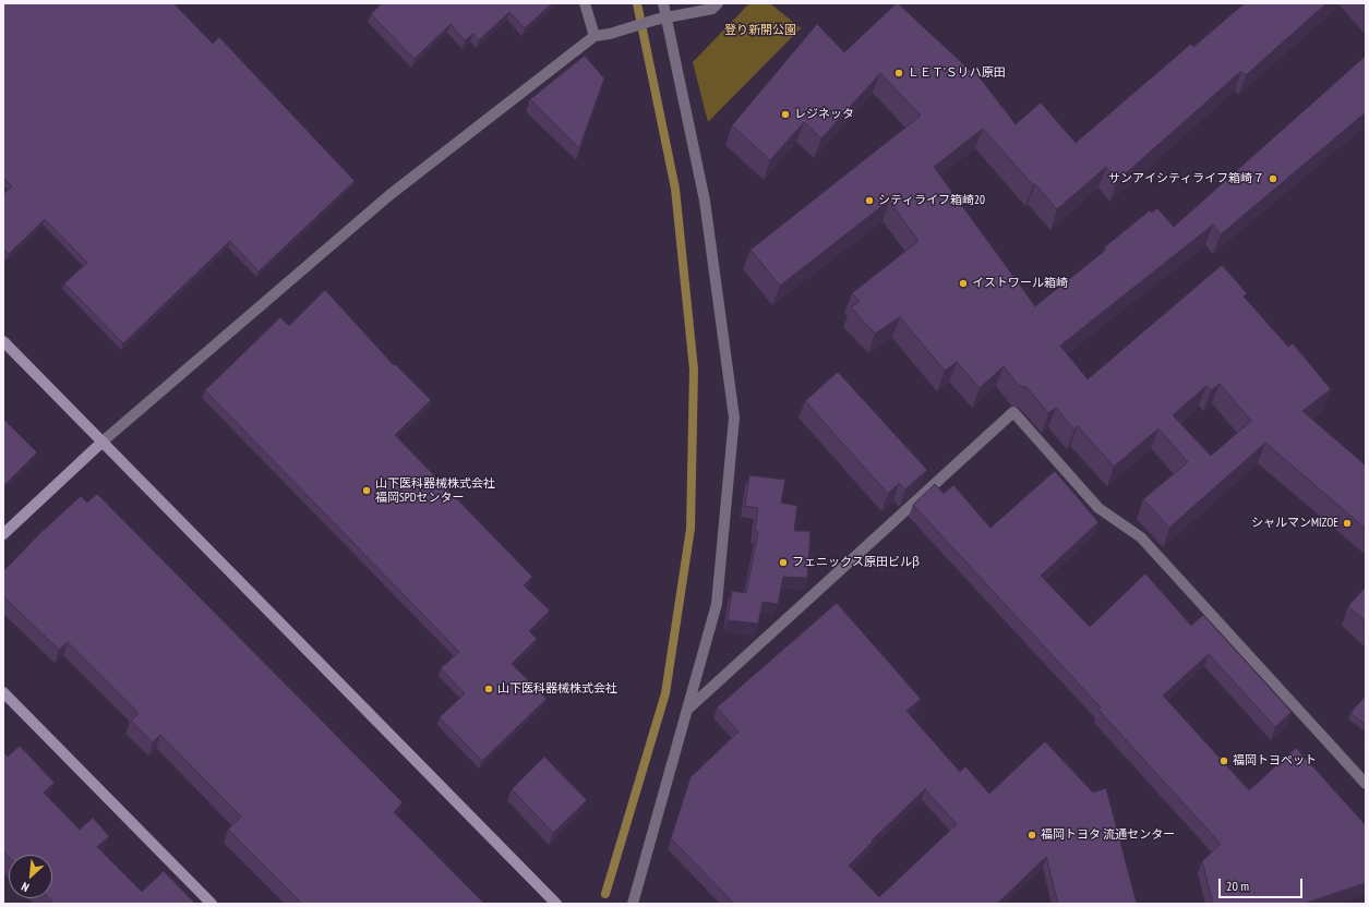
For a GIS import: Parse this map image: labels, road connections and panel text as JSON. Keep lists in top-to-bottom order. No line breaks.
{"parks":["登り新開公園"],"places":["ＬＥＴ’Ｓリハ原田","レジネッタ","サンアイシティライフ箱崎７","シティライフ箱崎20","イストワール箱崎","山下医科器械株式会社 福岡SPDセンター","シャルマンMIZOE","フェニックス原田ビルβ","山下医科器械株式会社","福岡トヨペット","福岡トヨタ 流通センター"],"scale_bar":"20 m","north":"bottom left"}
